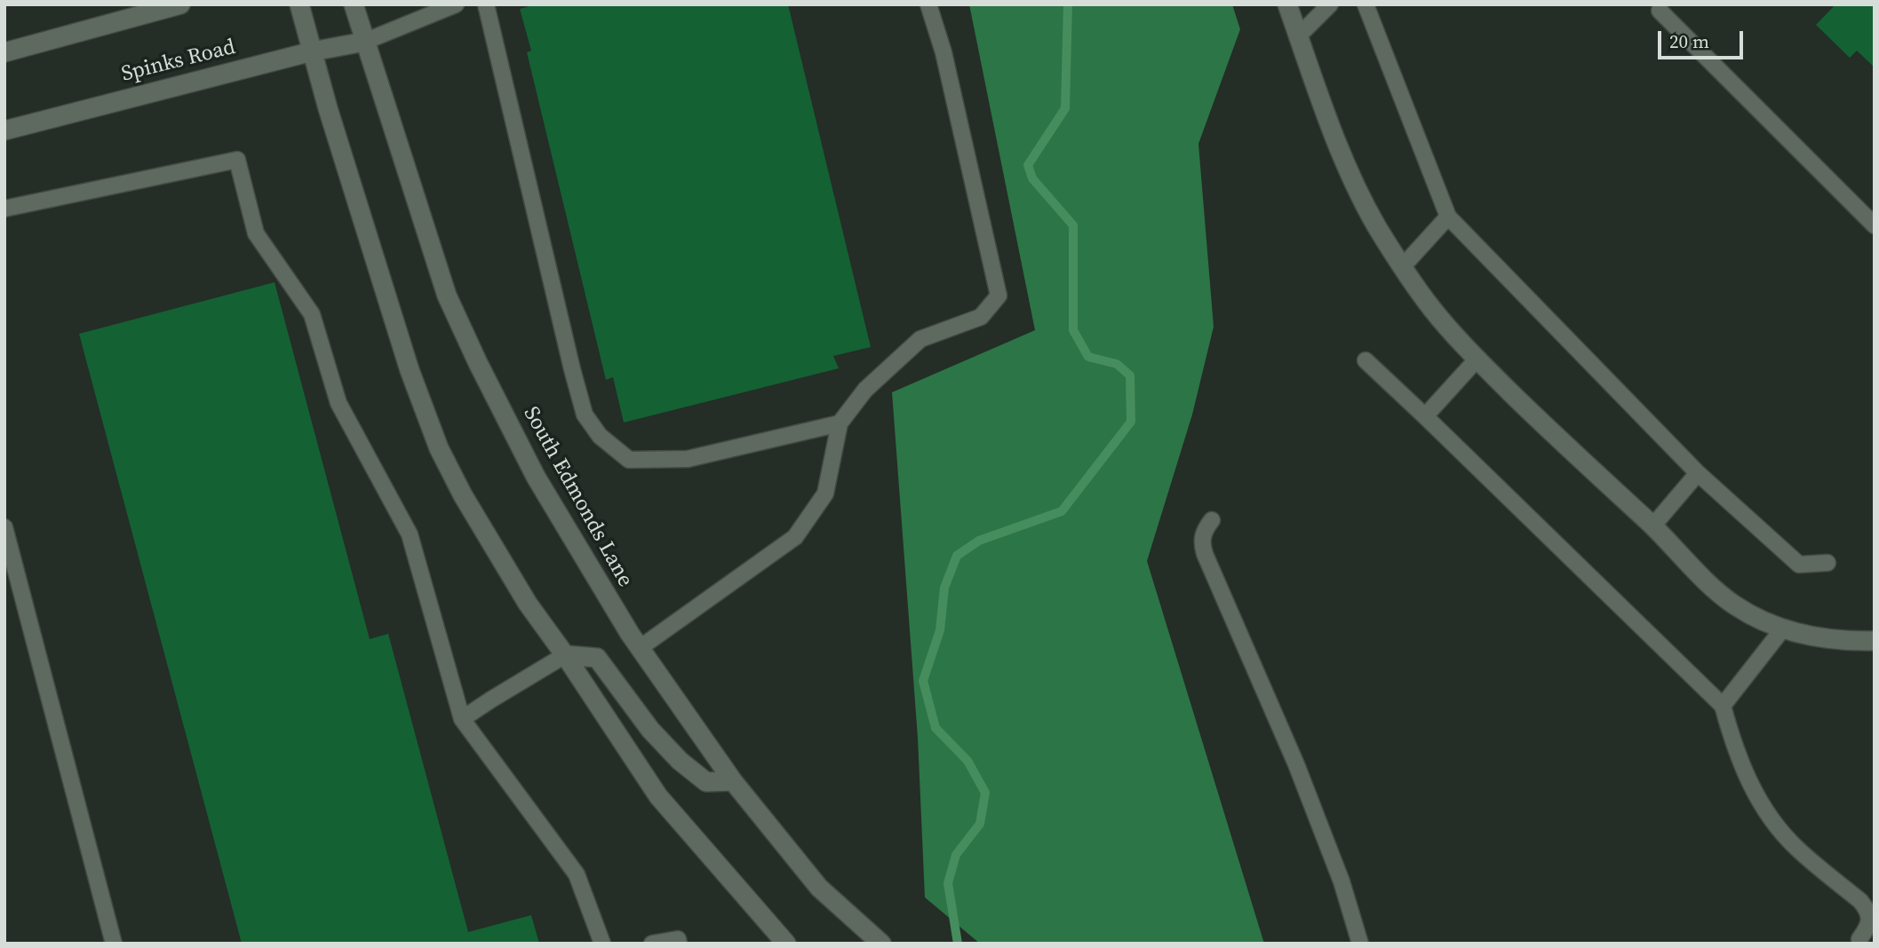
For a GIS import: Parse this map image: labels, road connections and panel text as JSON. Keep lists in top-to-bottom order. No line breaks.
{"streets":{"main road":["Spinks Road","South Edmonds Lane"]},"crossings":[["Spinks Road","South Edmonds Lane"]],"scale_bar":"20 m"}
